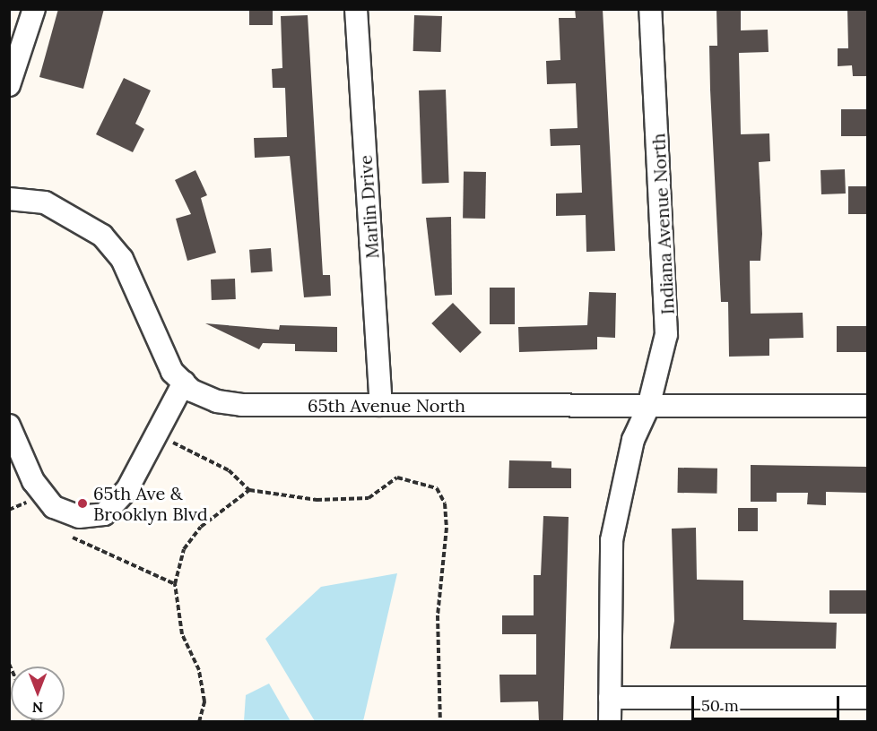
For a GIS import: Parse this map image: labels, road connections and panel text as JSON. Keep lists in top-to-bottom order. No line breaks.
{"streets":{"street":["Marlin Drive","Indiana Avenue North","65th Avenue North"]},"crossings":[["Marlin Drive","65th Avenue North"],["Indiana Avenue North","65th Avenue North"]],"places":["65th Ave & Brooklyn Blvd"],"scale_bar":"50 m","north":"bottom"}
